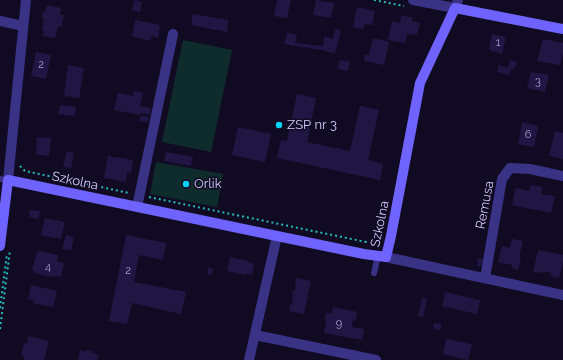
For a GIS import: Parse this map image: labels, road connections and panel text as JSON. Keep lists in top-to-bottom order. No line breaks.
{"streets":{"street":["Szkolna","Remusa"]},"places":["ZSP nr 3","Orlik"],"house_numbers":["1","2","3","6","4","2","9"]}
